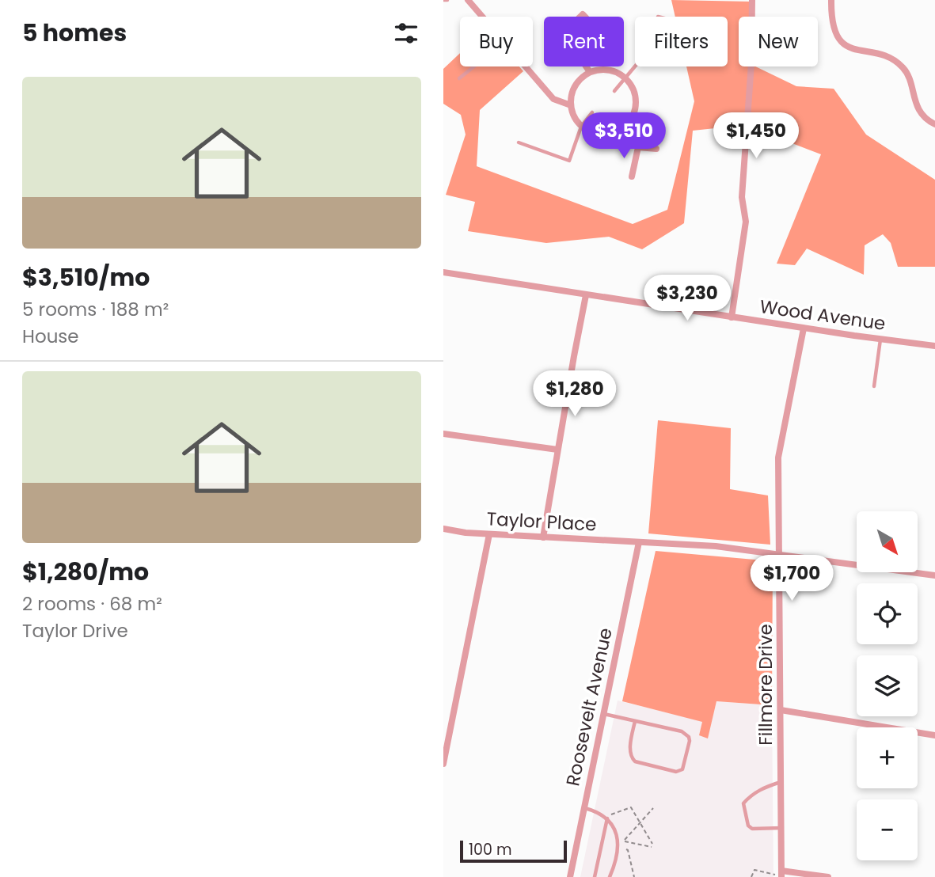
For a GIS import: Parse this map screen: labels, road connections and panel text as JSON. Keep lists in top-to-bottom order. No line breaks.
{"streets":{"street":["Wood Avenue","Taylor Place","Fillmore Drive","Roosevelt Avenue"]},"crossings":[["Wood Avenue","Fillmore Drive"],["Taylor Place","Fillmore Drive"],["Taylor Place","Roosevelt Avenue"]],"scale_bar":"100 m","north":"bottom right","page":{"heading":"5 homes","chip":["Buy","Rent","Filters","New"],"list":[{"name":"$3,510/mo","note":"5 rooms · 188 m² · House"},{"name":"$1,280/mo","note":"2 rooms · 68 m² · Taylor Drive"}],"price":["$3,510","$1,450","$3,230","$1,280","$1,700"],"map_buttons":["+","−"],"scale":"100 m"}}
